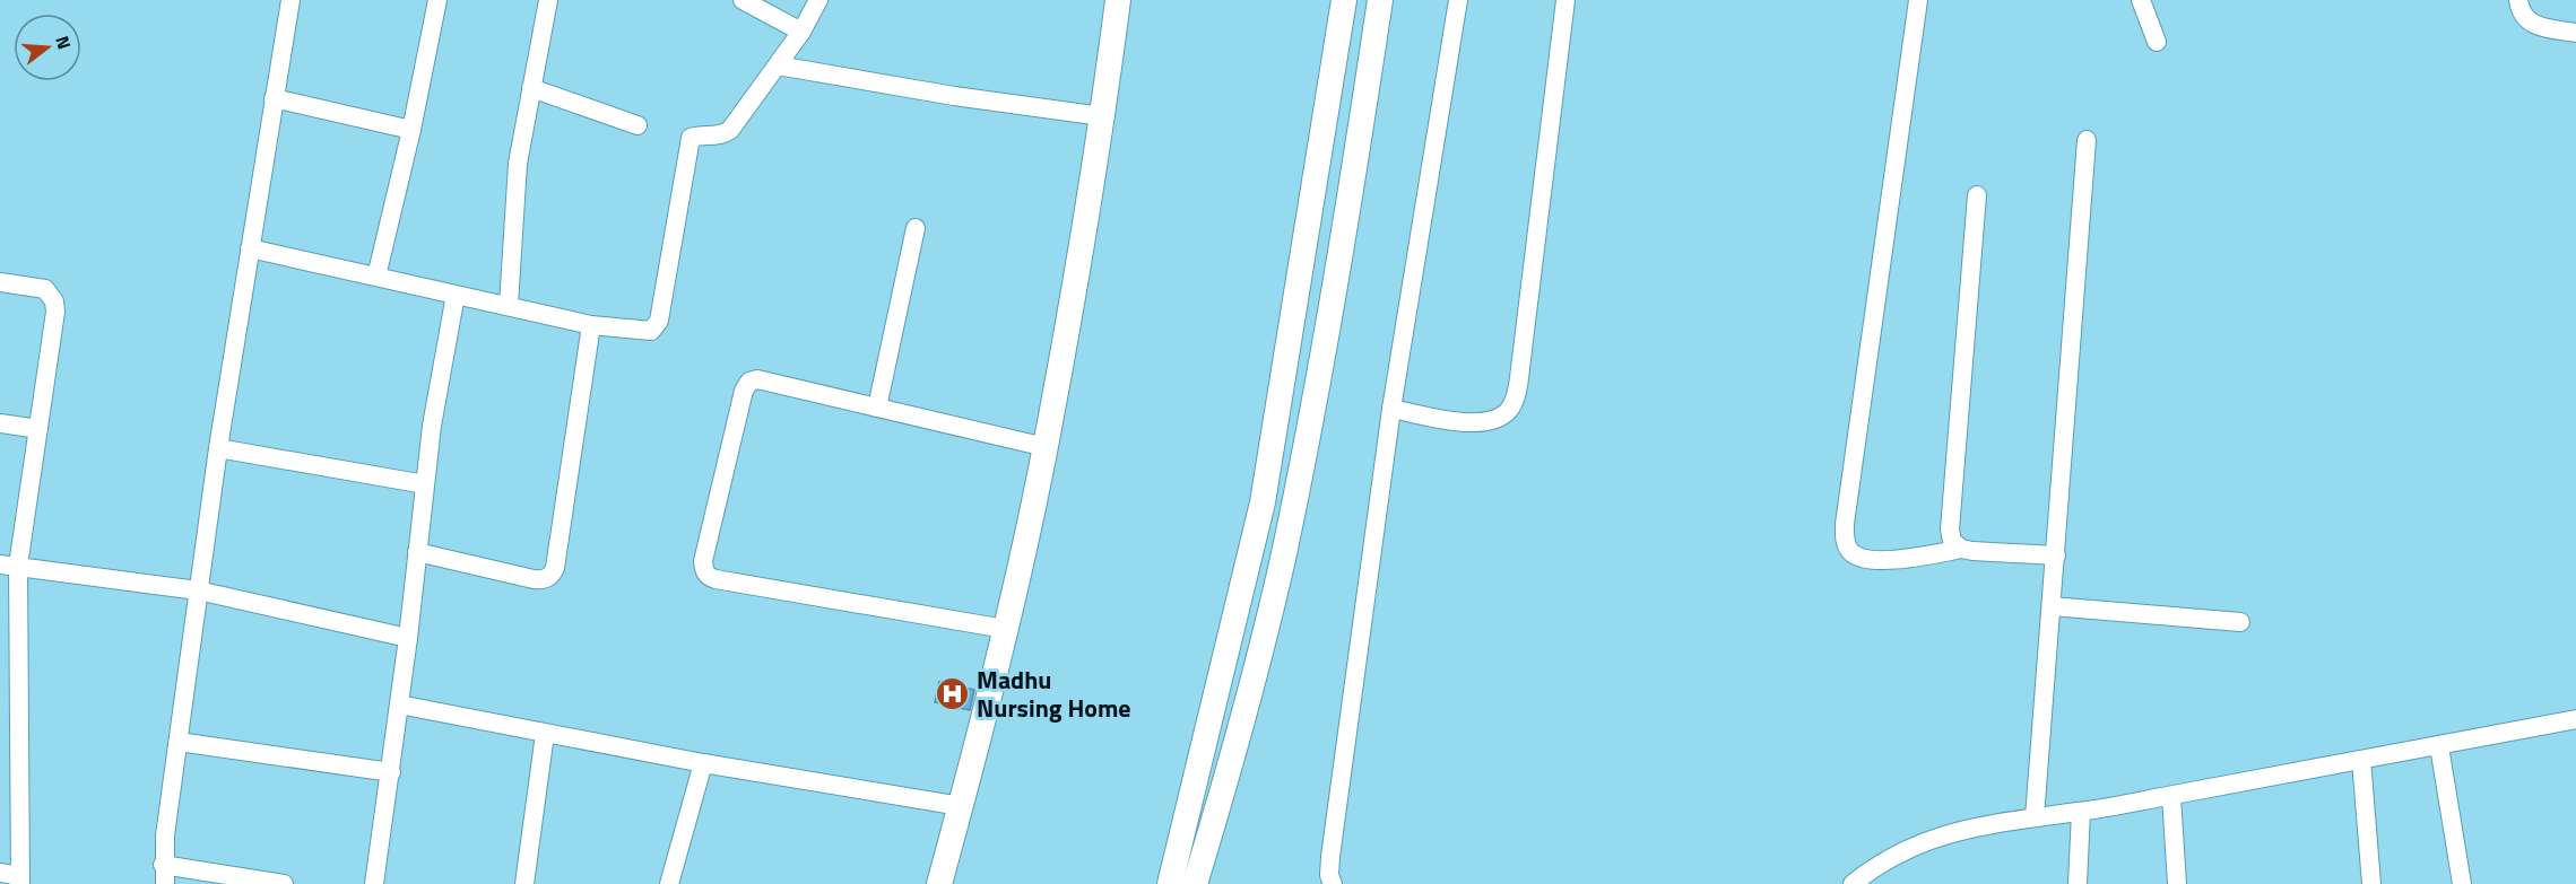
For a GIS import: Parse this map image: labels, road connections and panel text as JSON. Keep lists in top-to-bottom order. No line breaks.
{"places":{"hospital":["Madhu Nursing Home"]},"north":"right"}
